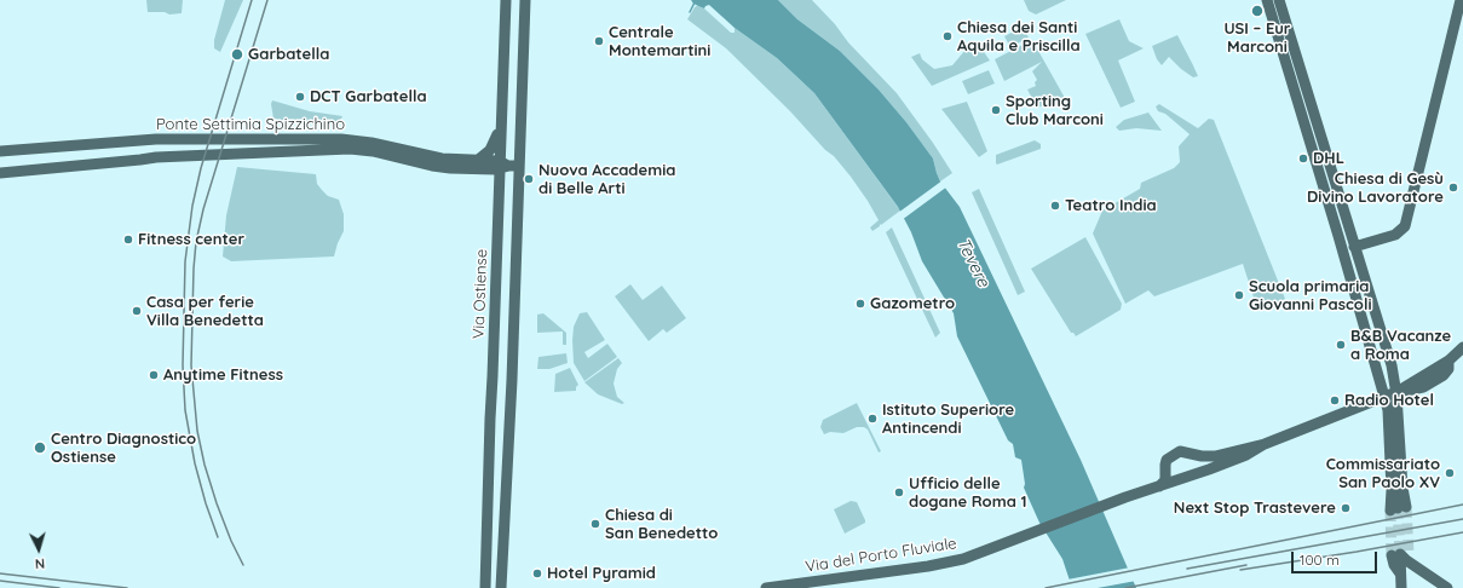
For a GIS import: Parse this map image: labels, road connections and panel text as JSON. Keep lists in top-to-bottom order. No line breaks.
{"streets":{"main road":["Ponte Settimia Spizzichino","Via Ostiense","Via del Porto Fluviale"]},"water":["Tevere"],"places":["USI – Eur Marconi","Chiesa dei Santi Aquila e Priscilla","Centrale Montemartini","Garbatella","DCT Garbatella","Sporting Club Marconi","DHL","Nuova Accademia di Belle Arti","Chiesa di Gesù Divino Lavoratore","Teatro India","Fitness center","Scuola primaria Giovanni Pascoli","Gazometro","Casa per ferie Villa Benedetta","B&B Vacanze a Roma","Anytime Fitness","Radio Hotel","Istituto Superiore Antincendi","Centro Diagnostico Ostiense","Commissariato San Paolo XV","Ufficio delle dogane Roma 1","Next Stop Trastevere","Chiesa di San Benedetto","Hotel Pyramid"],"scale_bar":"100 m","north":"bottom"}
